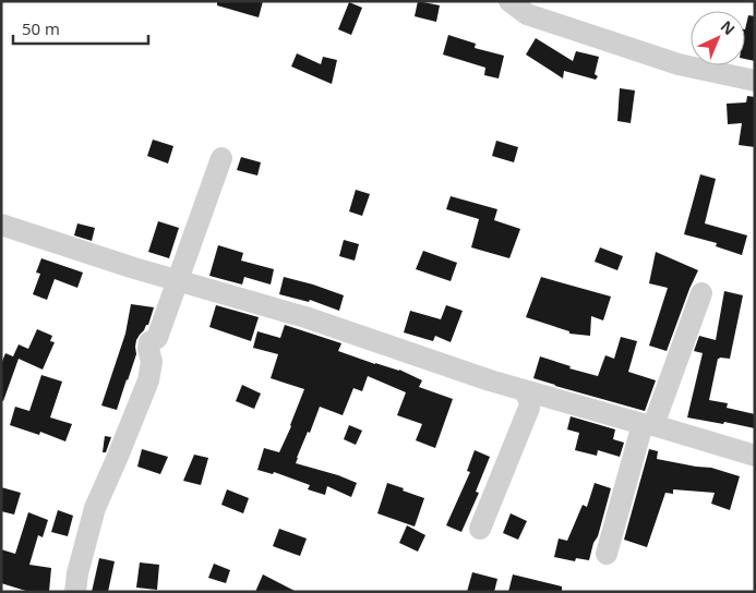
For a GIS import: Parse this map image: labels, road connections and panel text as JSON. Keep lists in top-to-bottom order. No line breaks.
{"scale_bar":"50 m","north":"top right"}
